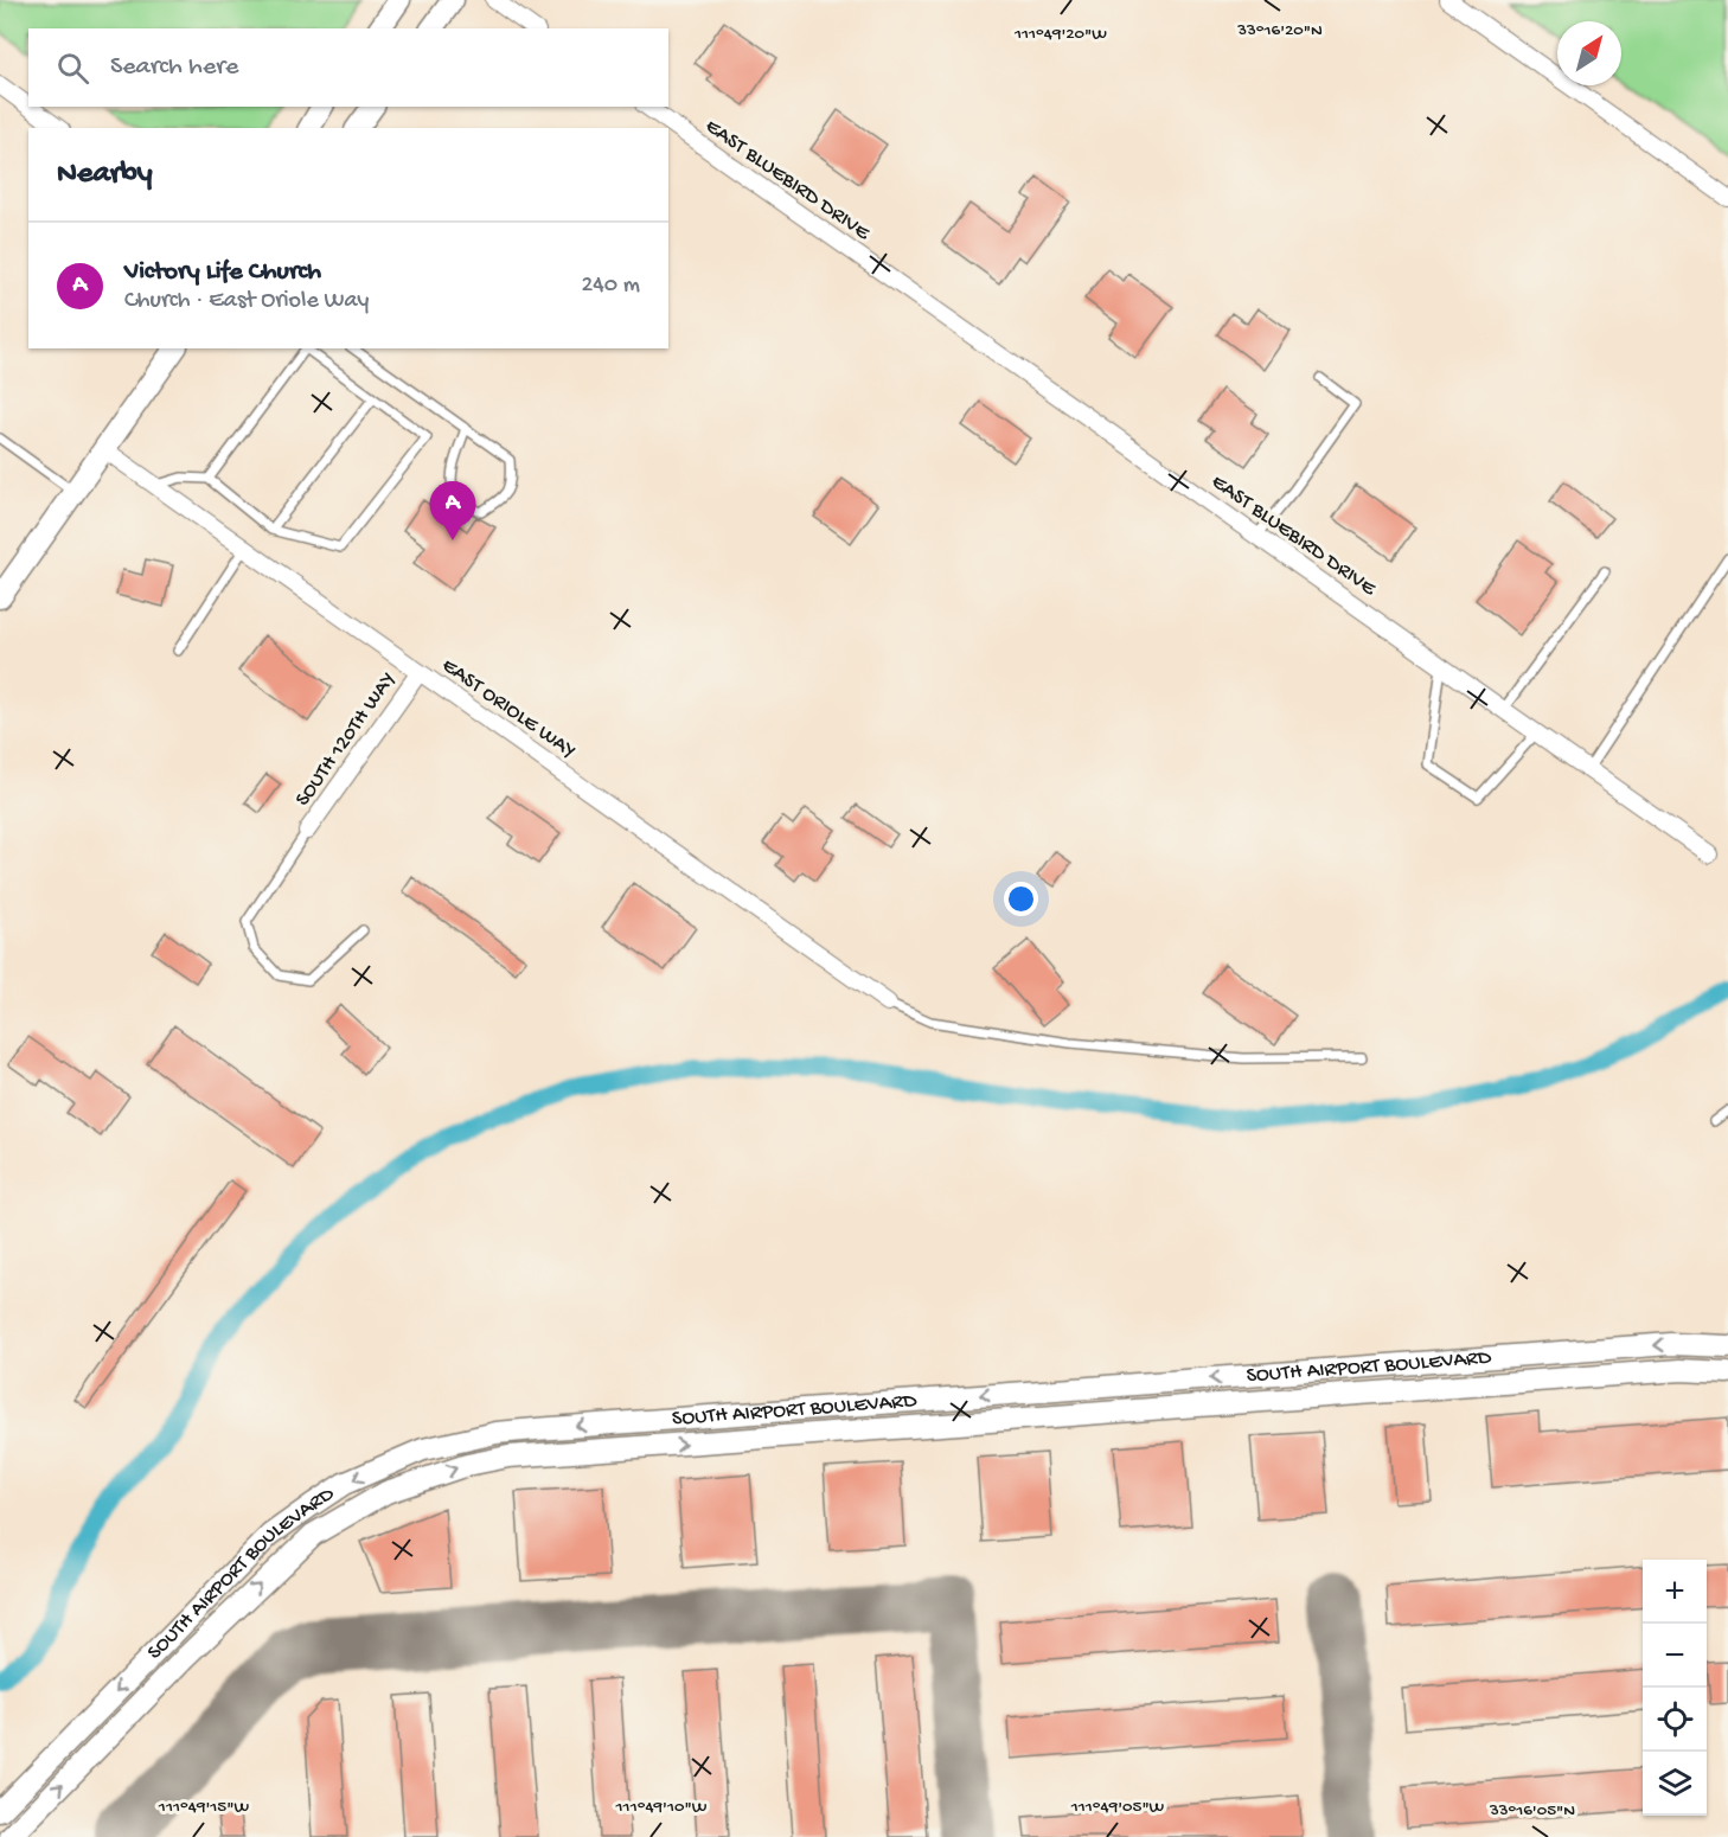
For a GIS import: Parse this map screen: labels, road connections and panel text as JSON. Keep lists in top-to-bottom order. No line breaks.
{"streets":{"street":["EAST BLUEBIRD DRIVE","EAST ORIOLE WAY","SOUTH 120TH WAY","SOUTH AIRPORT BOULEVARD"]},"crossings":[["EAST ORIOLE WAY","SOUTH 120TH WAY"]],"north":"top right","page":{"search":"Search here","heading":"Nearby","list":[{"mark":"A","name":"Victory Life Church","note":"Church · East Oriole Way","value":"240 m"}],"pins":"A","map_buttons":["+","−"]},"coordinates":["33°16'20\"N","111°49'20\"W","111°49'15\"W","111°49'10\"W","111°49'05\"W","33°16'05\"N"]}
